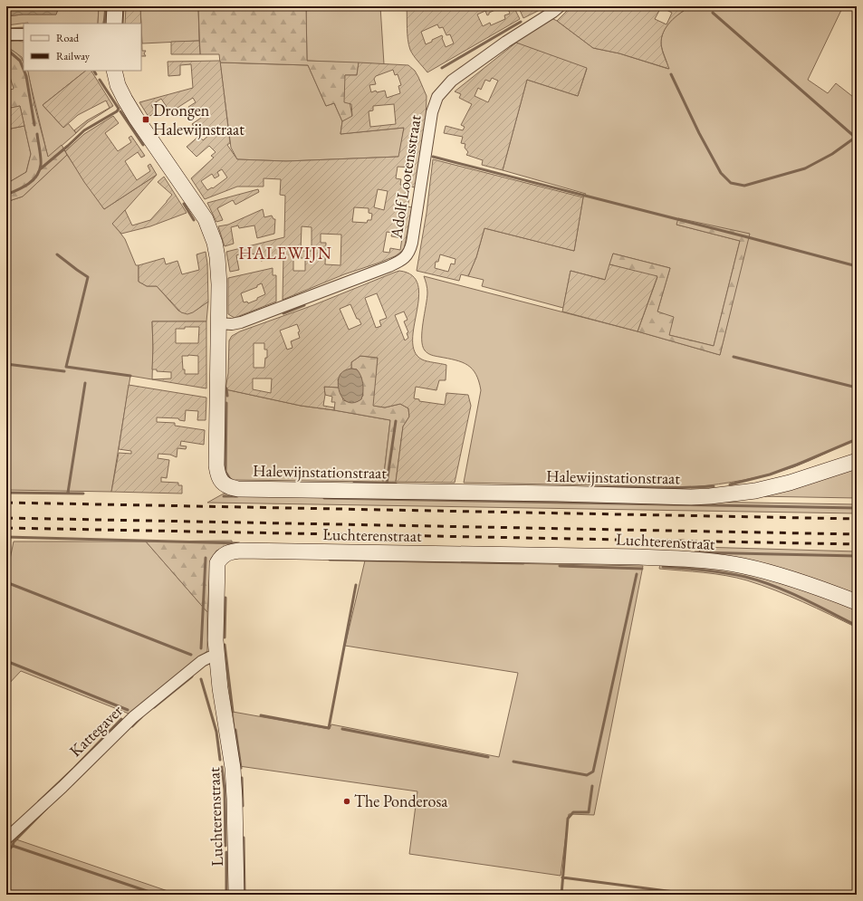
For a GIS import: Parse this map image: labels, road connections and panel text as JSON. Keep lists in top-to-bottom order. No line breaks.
{"streets":{"street":["Adolf Lootensstraat","Halewijnstationstraat","Luchterenstraat","Kattegaver"]},"crossings":[["Adolf Lootensstraat","Halewijnstationstraat"],["Luchterenstraat","Kattegaver"]],"districts":["HALEWIJN"],"places":{"transit":["Drongen Halewijnstraat"],"other":["The Ponderosa"]},"legend":["Road","Railway"]}
